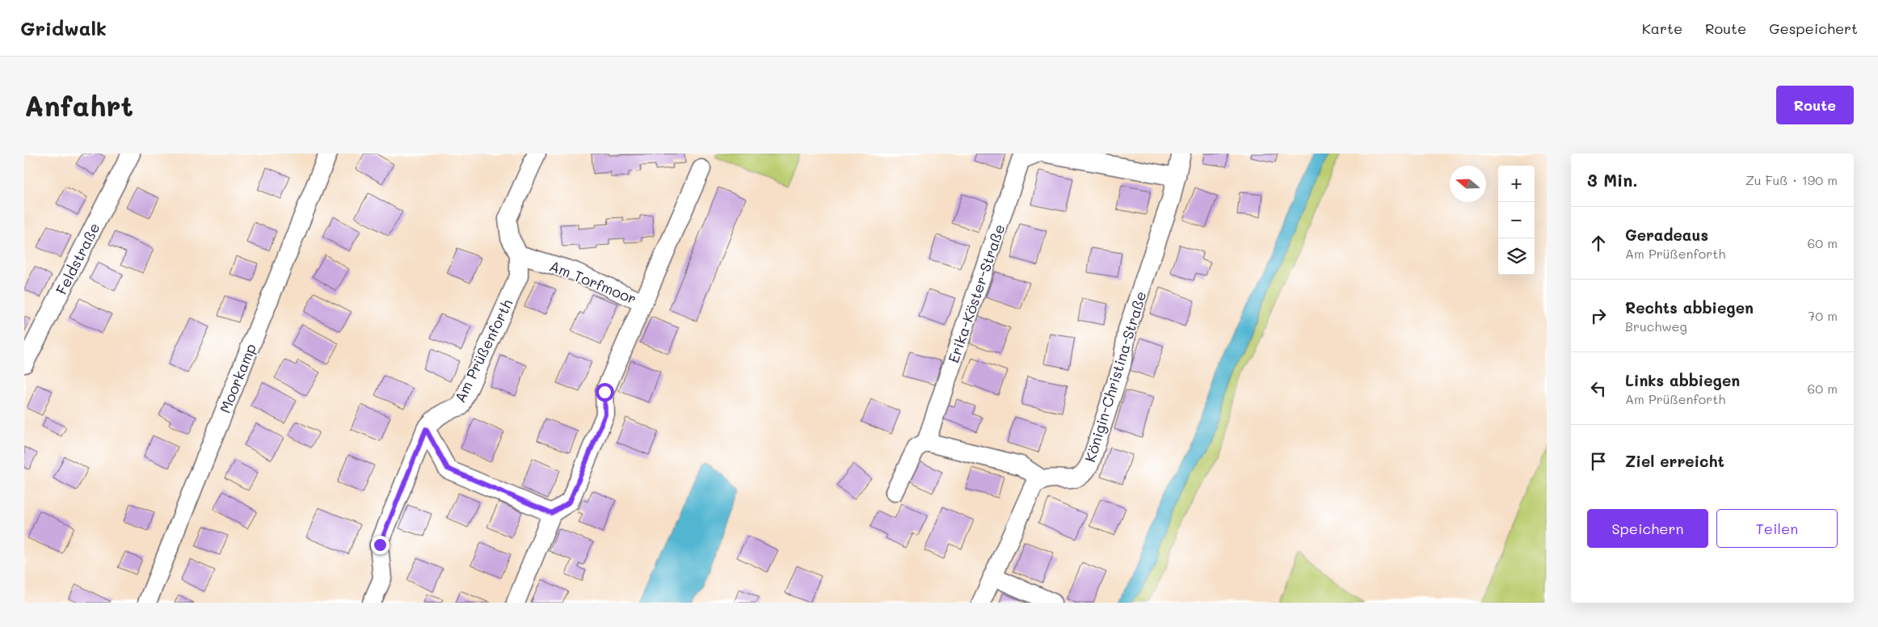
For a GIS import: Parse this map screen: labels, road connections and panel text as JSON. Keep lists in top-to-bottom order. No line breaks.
{"streets":{"street":["Feldstraße","Am Torfmoor","Erika-Köster-Straße","Am Prüßenforth","Königin-Christina-Straße","Moorkamp"]},"crossings":[["Am Torfmoor","Am Prüßenforth"]],"north":"left","page":{"header":"Gridwalk","nav":["Karte","Route","Gespeichert"],"buttons":["Route",["Speichern","Teilen"]],"title":"Anfahrt","heading":["3 Min.","Zu Fuß · 190 m"],"map_buttons":["+","−"],"list":[["Geradeaus","Am Prüßenforth","60 m"],["Rechts abbiegen","Bruchweg","70 m"],["Links abbiegen","Am Prüßenforth","60 m"],"Ziel erreicht"]}}
